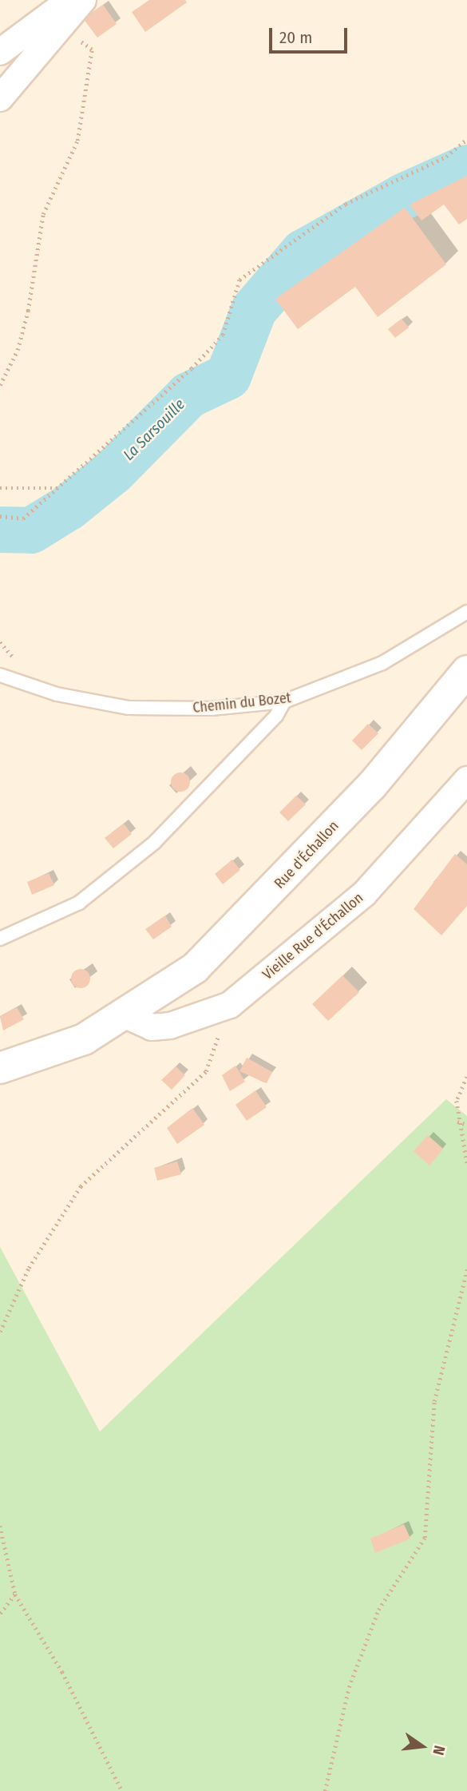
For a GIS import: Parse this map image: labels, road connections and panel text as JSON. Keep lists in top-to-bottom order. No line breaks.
{"streets":{"main road":["Rue d'Échallon"],"street":["Vieille Rue d'Échallon"],"lane":["Chemin du Bozet"]},"crossings":[["Rue d'Échallon","Vieille Rue d'Échallon"]],"water":["La Sarsouille"],"scale_bar":"20 m","north":"right"}
